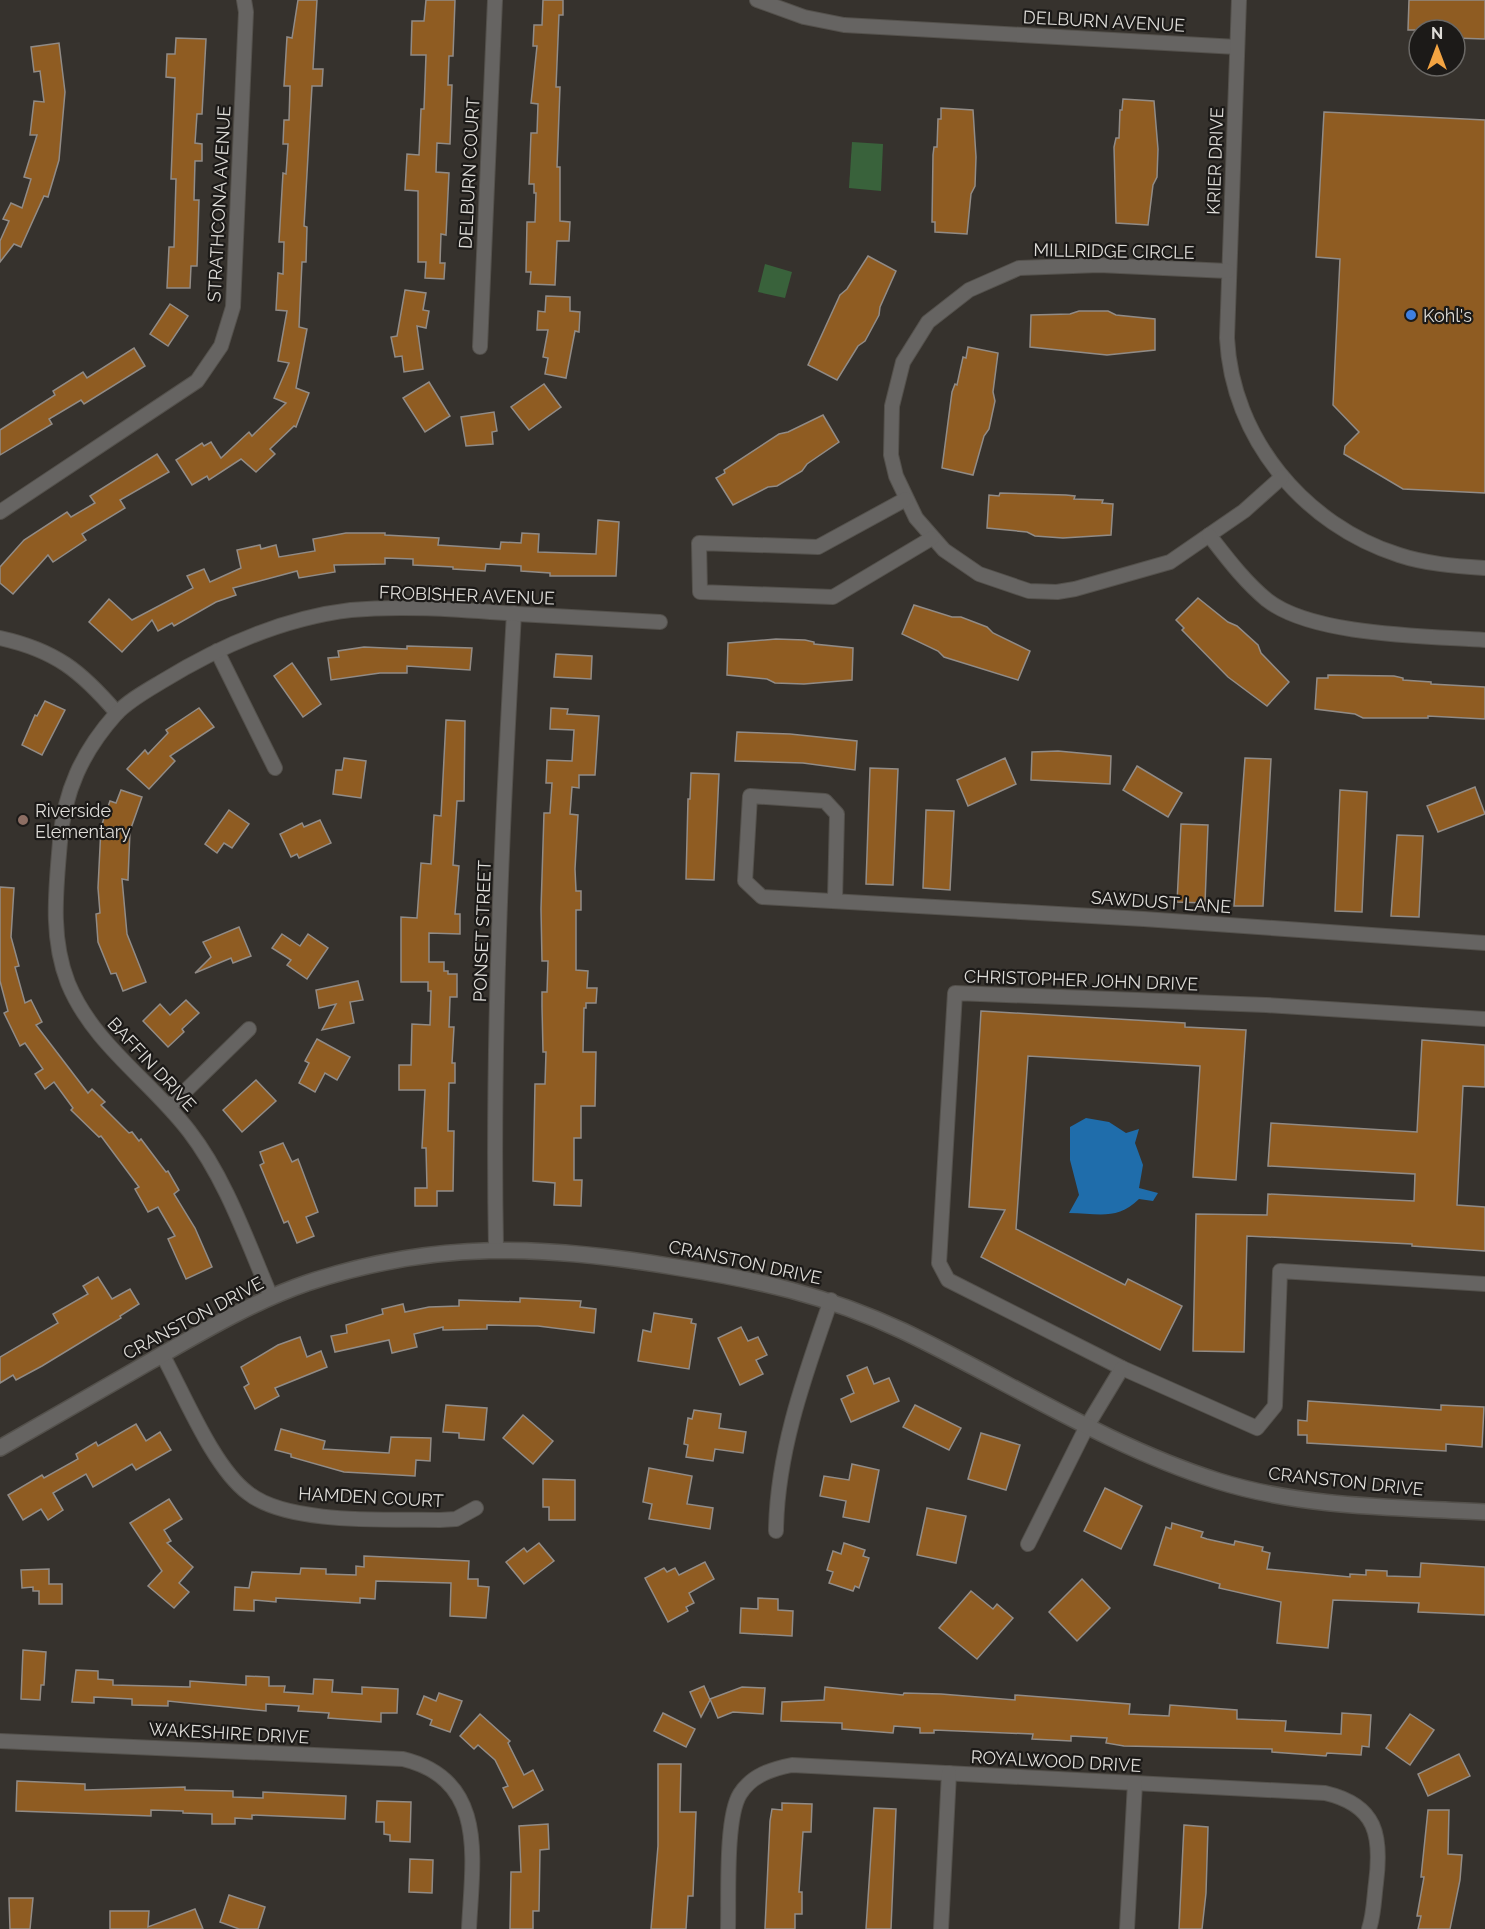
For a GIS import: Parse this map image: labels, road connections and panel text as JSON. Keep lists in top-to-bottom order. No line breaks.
{"streets":{"street":["DELBURN AVENUE","KRIER DRIVE","DELBURN COURT","STRATHCONA AVENUE","MILLRIDGE CIRCLE","FROBISHER AVENUE","SAWDUST LANE","PONSET STREET","CHRISTOPHER JOHN DRIVE","BAFFIN DRIVE","CRANSTON DRIVE","HAMDEN COURT","WAKESHIRE DRIVE","ROYALWOOD DRIVE"]},"crossings":[["DELBURN AVENUE","KRIER DRIVE"],["KRIER DRIVE","MILLRIDGE CIRCLE"],["FROBISHER AVENUE","PONSET STREET"],["FROBISHER AVENUE","BAFFIN DRIVE"],["PONSET STREET","CRANSTON DRIVE"],["BAFFIN DRIVE","CRANSTON DRIVE"],["CRANSTON DRIVE","HAMDEN COURT"]],"places":["Kohl's","Riverside Elementary"],"north":"top"}
